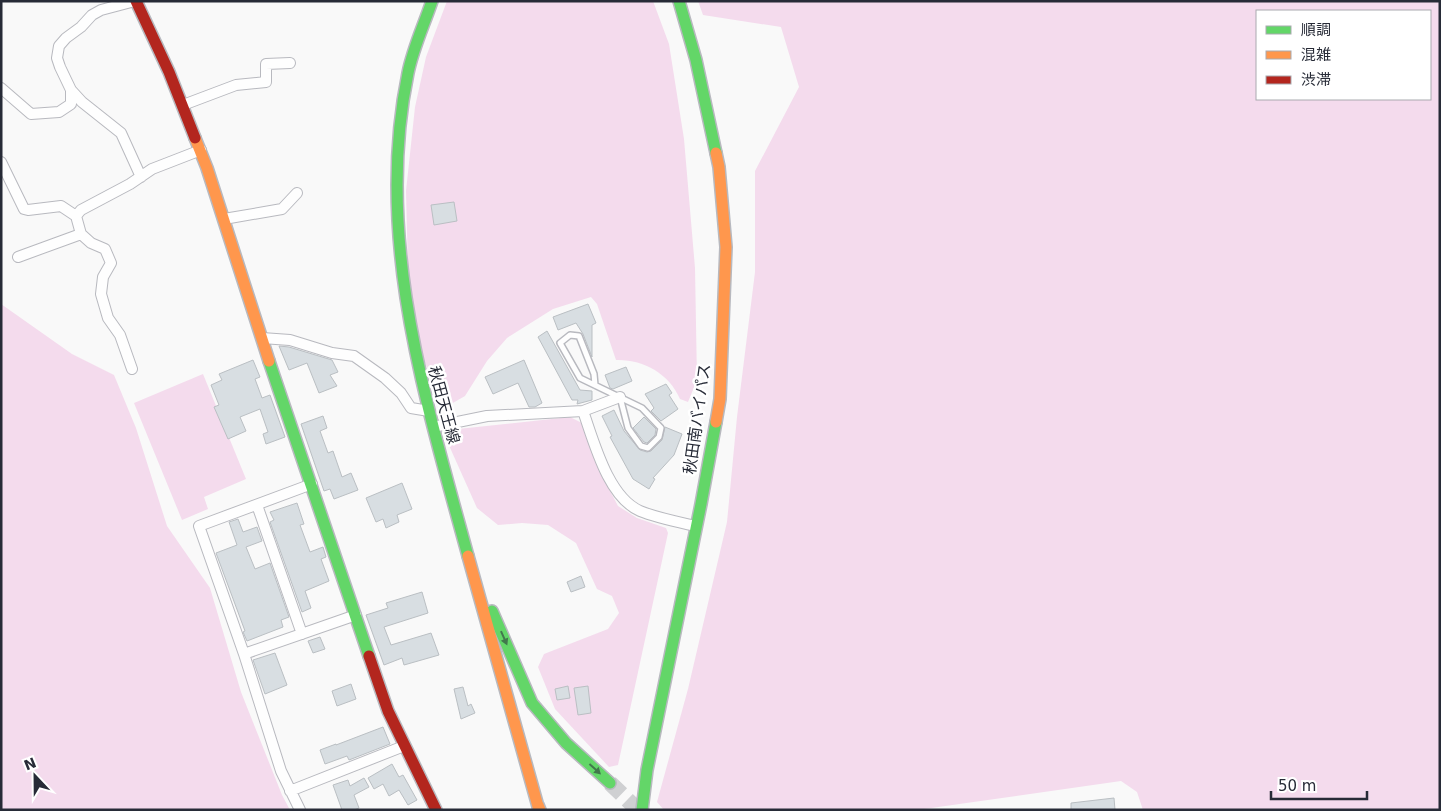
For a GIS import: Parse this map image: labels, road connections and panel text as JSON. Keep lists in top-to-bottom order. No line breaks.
{"streets":{"main road":["秋田天王線","秋田南バイパス"]},"legend":["順調","混雑","渋滞"],"scale_bar":"50 m","north":"top"}
